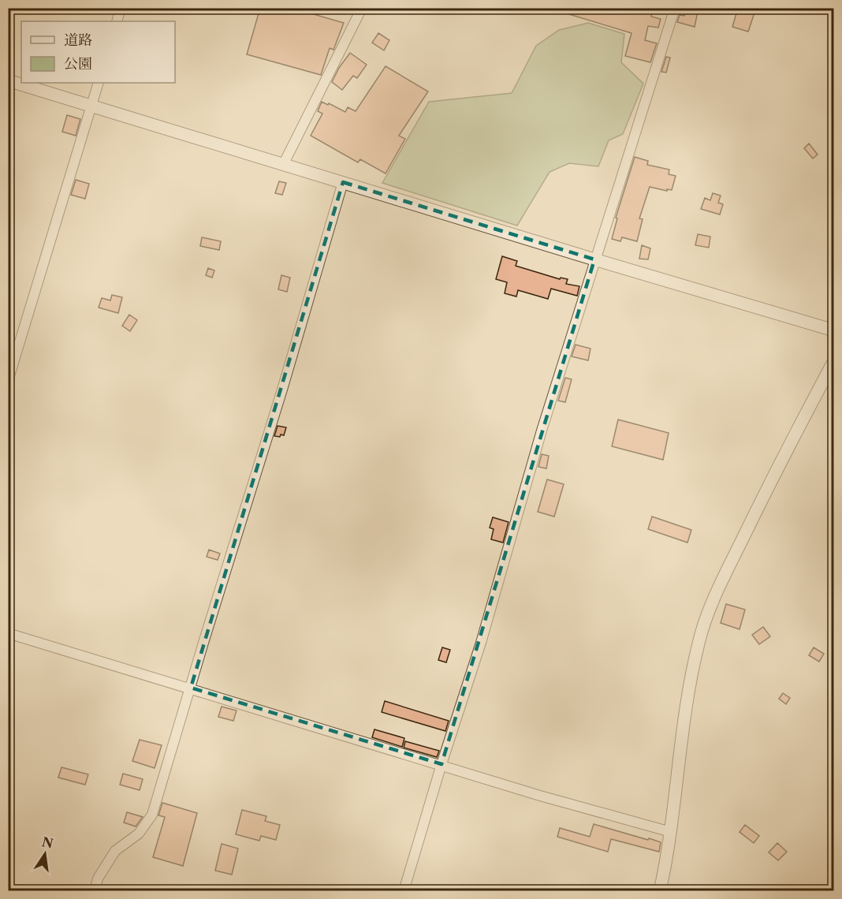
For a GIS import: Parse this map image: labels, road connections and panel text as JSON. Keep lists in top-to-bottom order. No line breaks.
{"legend":["道路","公園"],"north":"top"}
